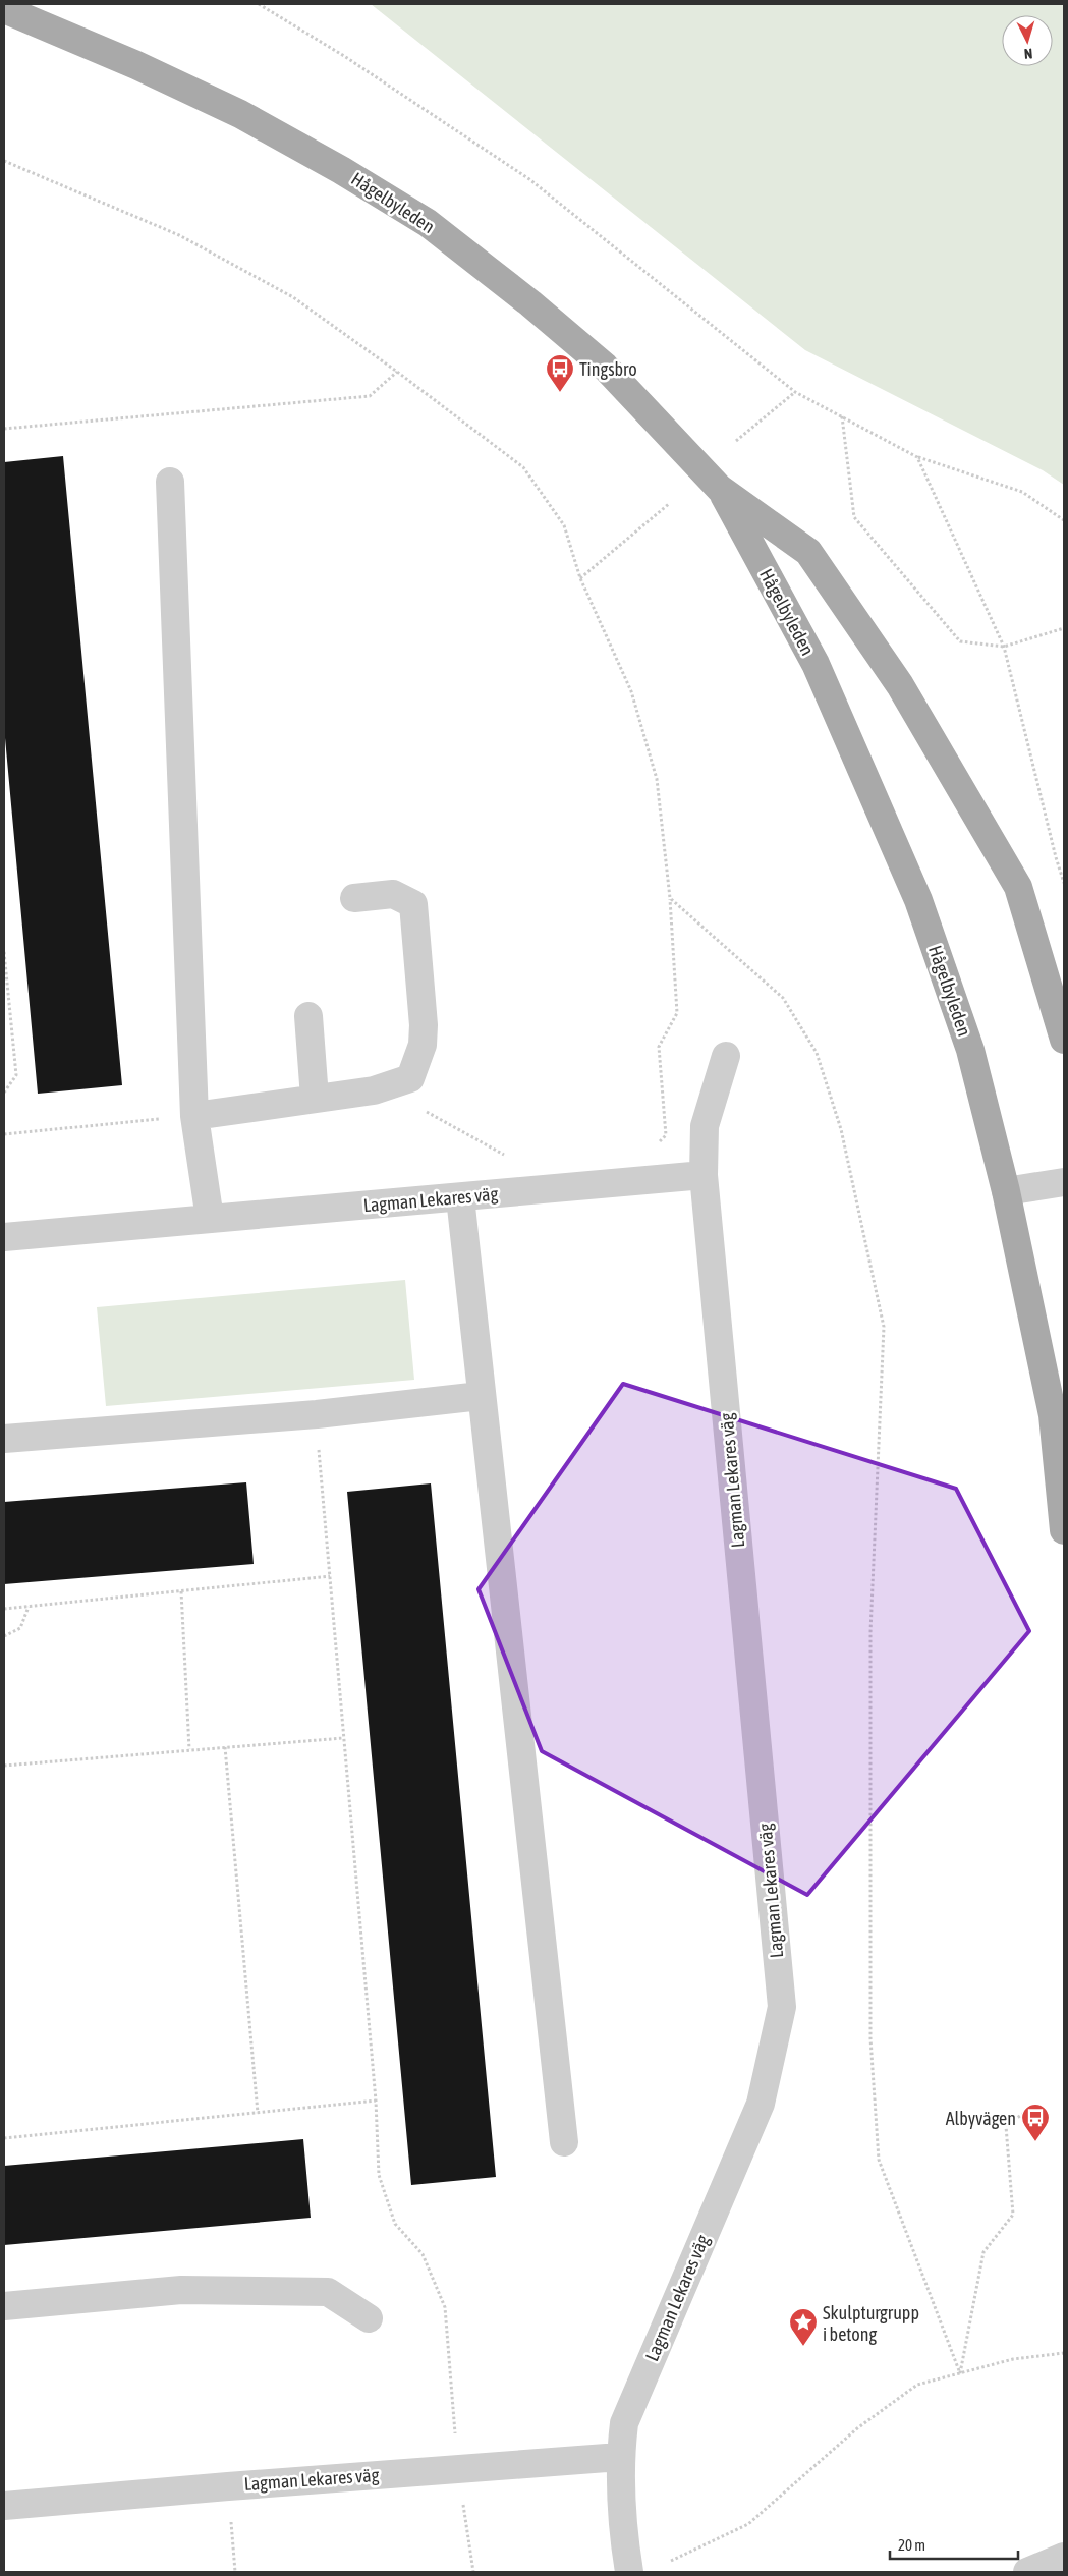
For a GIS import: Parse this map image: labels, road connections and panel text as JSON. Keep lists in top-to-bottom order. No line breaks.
{"streets":{"main road":["Hågelbyleden"],"street":["Lagman Lekares väg"]},"places":{"bus stop":["Tingsbro","Albyvägen"],"place":["Skulpturgrupp i betong"]},"scale_bar":"20 m","north":"bottom"}
